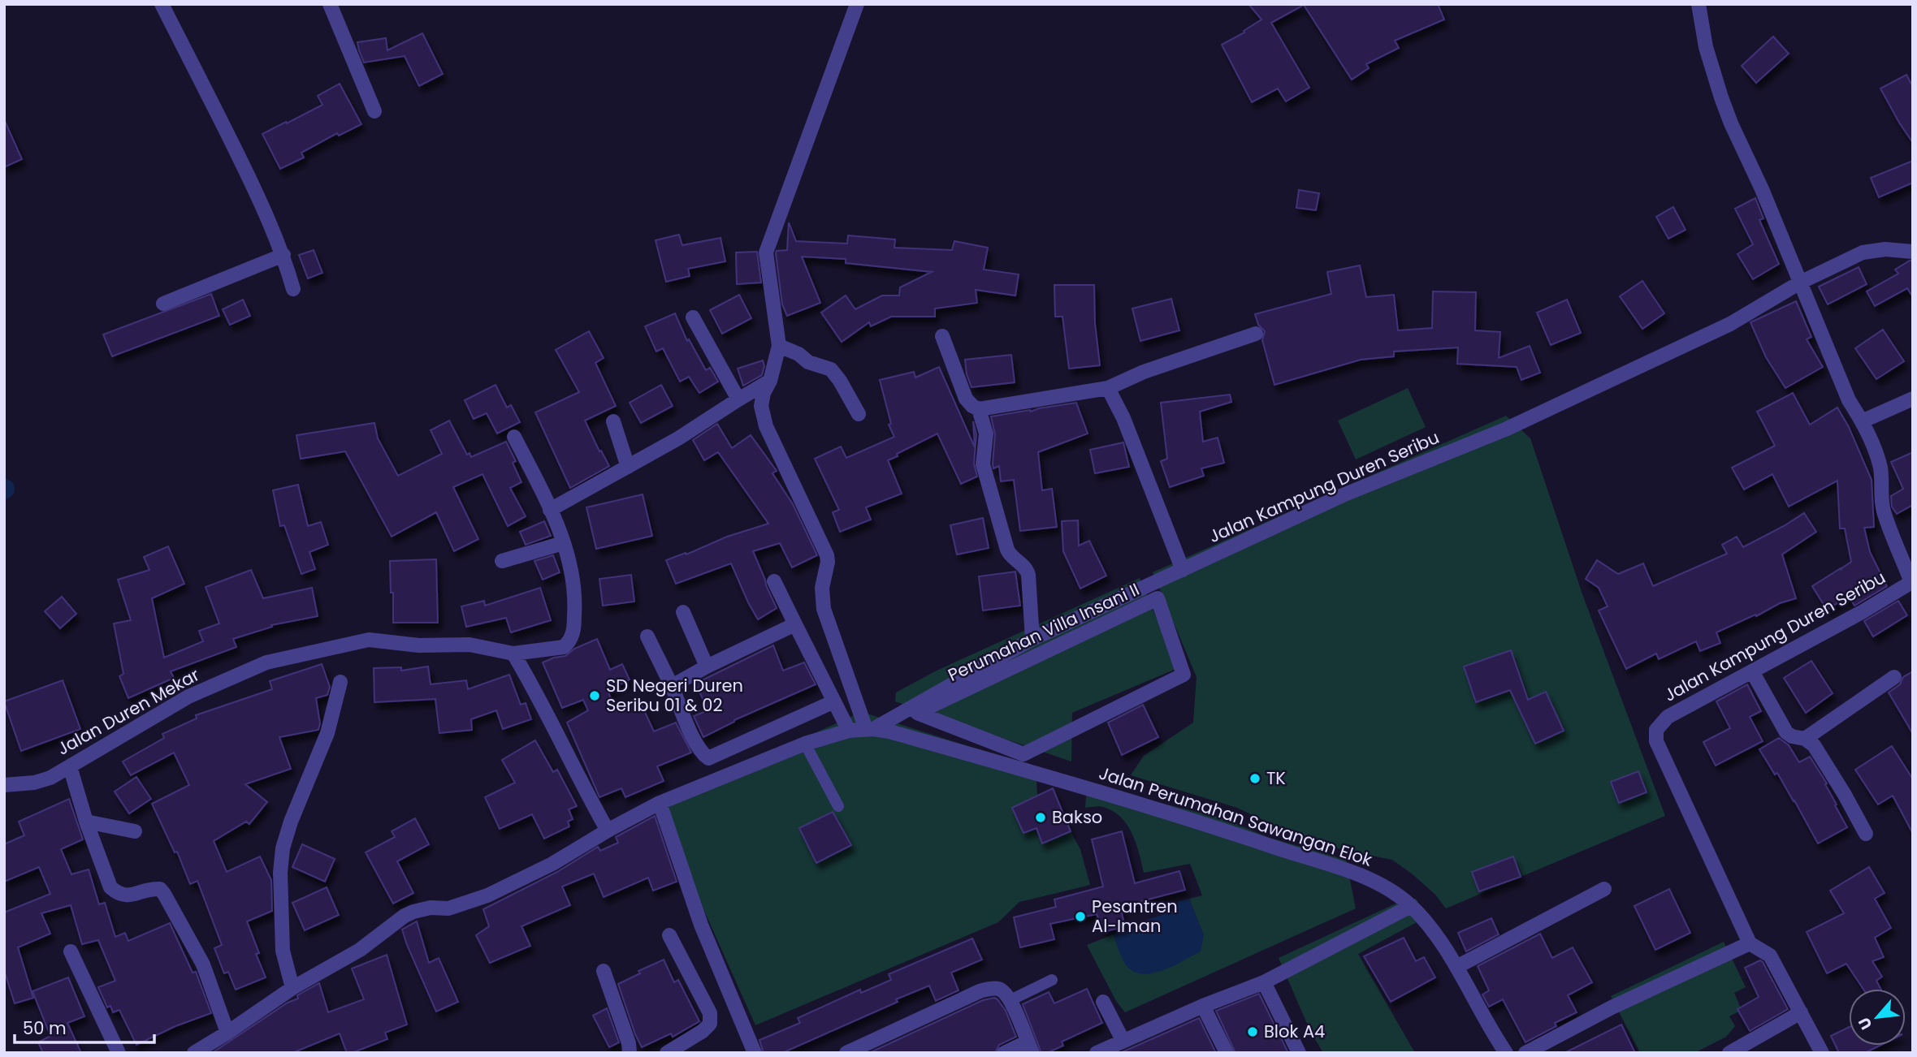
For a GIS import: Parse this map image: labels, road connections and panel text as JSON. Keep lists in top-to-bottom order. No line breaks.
{"streets":{"street":["Jalan Kampung Duren Seribu","Perumahan Villa Insani II","Jalan Duren Mekar","Jalan Perumahan Sawangan Elok"]},"crossings":[["Jalan Kampung Duren Seribu","Jalan Perumahan Sawangan Elok"],["Perumahan Villa Insani II","Jalan Perumahan Sawangan Elok"]],"places":["SD Negeri Duren Seribu 01 & 02","TK","Bakso","Pesantren Al-Iman","Blok A4"],"scale_bar":"50 m","north":"bottom left"}
